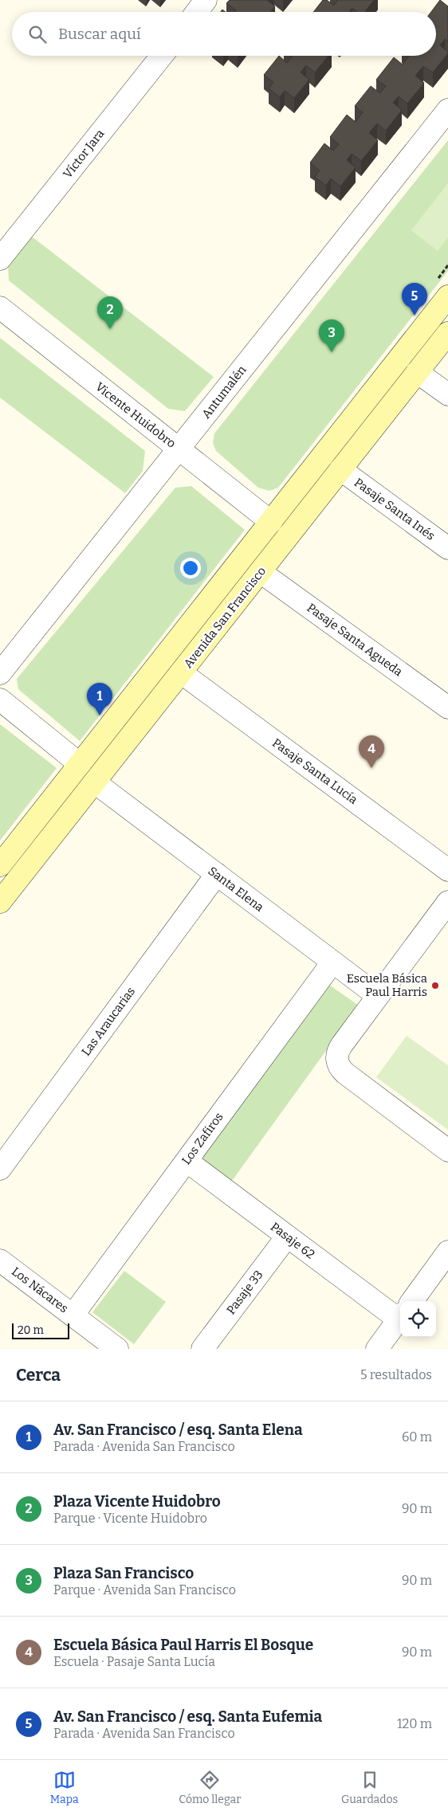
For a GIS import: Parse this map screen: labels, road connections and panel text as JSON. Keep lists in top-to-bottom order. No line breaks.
{"streets":{"main road":["Avenida San Francisco"],"street":["Víctor Jara","Antumalén","Vicente Huidobro","Pasaje Santa Inés","Pasaje Santa Agueda","Pasaje Santa Lucía","Santa Elena","Las Araucarias","Los Zafiros","Pasaje 62","Los Nácares","Pasaje 33"]},"crossings":[["Antumalén","Vicente Huidobro"],["Vicente Huidobro","Avenida San Francisco"],["Pasaje Santa Inés","Avenida San Francisco"],["Avenida San Francisco","Pasaje Santa Agueda"],["Avenida San Francisco","Pasaje Santa Lucía"],["Avenida San Francisco","Santa Elena"],["Santa Elena","Las Araucarias"],["Santa Elena","Los Zafiros"],["Los Zafiros","Pasaje 62"],["Los Zafiros","Los Nácares"],["Pasaje 62","Pasaje 33"]],"places":["Escuela Básica Paul Harris"],"scale_bar":"20 m","page":{"search":"Buscar aquí","pins":["5","2","3","1","4"],"scale":"20 m","heading":["Cerca","5 resultados"],"list":[{"mark":"1","name":"Av. San Francisco / esq. Santa Elena","note":"Parada · Avenida San Francisco","value":"60 m"},{"mark":"2","name":"Plaza Vicente Huidobro","note":"Parque · Vicente Huidobro","value":"90 m"},{"mark":"3","name":"Plaza San Francisco","note":"Parque · Avenida San Francisco","value":"90 m"},{"mark":"4","name":"Escuela Básica Paul Harris El Bosque","note":"Escuela · Pasaje Santa Lucía","value":"90 m"},{"mark":"5","name":"Av. San Francisco / esq. Santa Eufemia","note":"Parada · Avenida San Francisco","value":"120 m"}],"nav":["Mapa","Cómo llegar","Guardados"]}}
